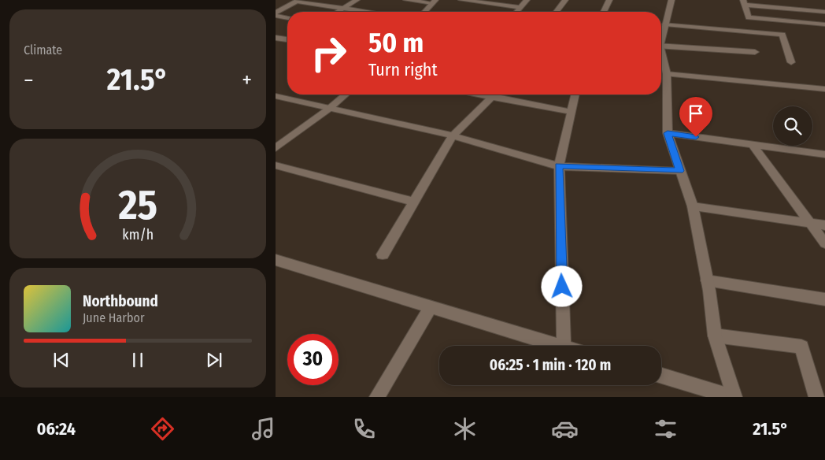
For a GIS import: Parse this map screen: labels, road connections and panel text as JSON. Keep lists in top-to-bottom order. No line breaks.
{"page":{"tile":"Climate","turn":["50 m","Turn right"],"heat":["−","21.5°","+"],"song":["Northbound","June Harbor"],"limit":"30","trip":"06:25 · 1 min · 120 m","tabs":["06:24","21.5°"],"gauge":["25","km/h"]}}
